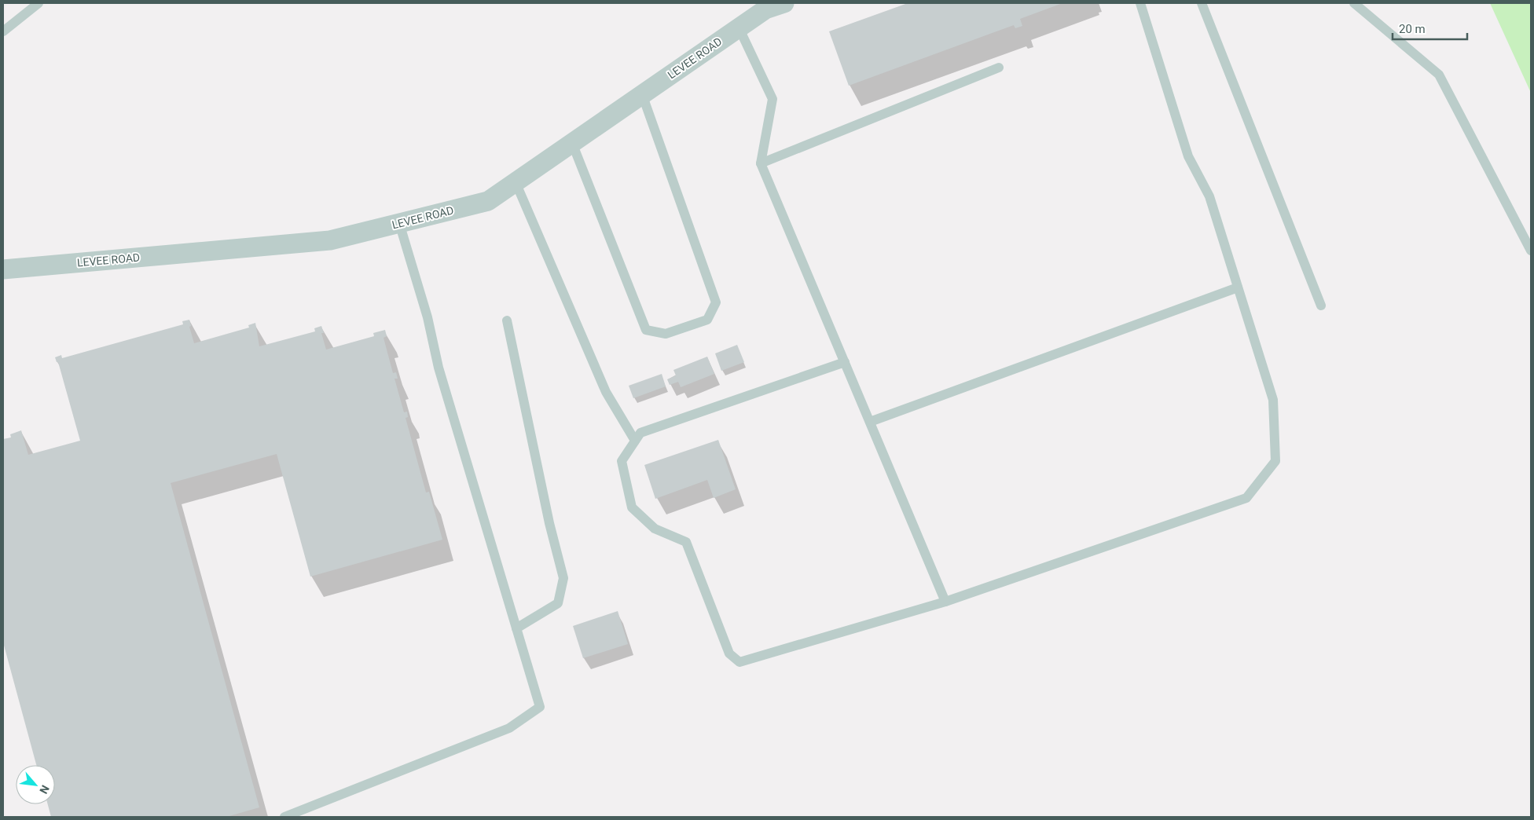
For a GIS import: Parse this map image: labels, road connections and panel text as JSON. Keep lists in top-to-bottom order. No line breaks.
{"streets":{"street":["LEVEE ROAD"]},"scale_bar":"20 m","north":"bottom right"}
